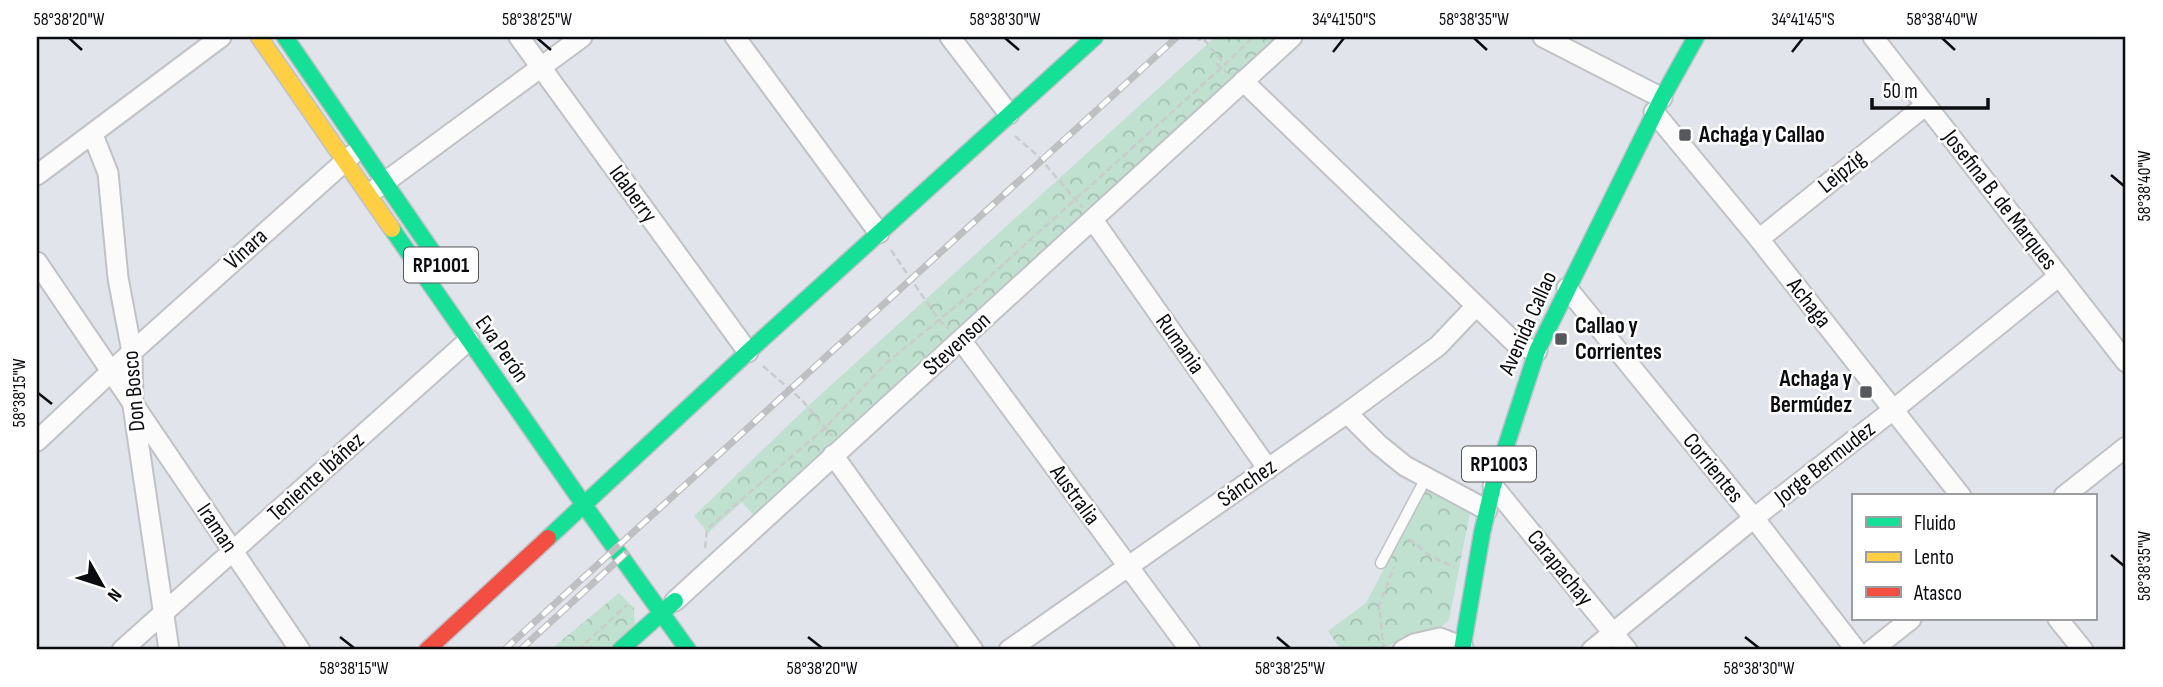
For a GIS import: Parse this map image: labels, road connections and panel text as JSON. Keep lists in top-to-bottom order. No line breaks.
{"streets":{"main road":["RP1001","Avenida Callao","Stevenson","Eva Perón","RP1003"],"street":["Leipzig","Idaberry","Josefina B. de Marques","Vinara","Achaga","Rumania","Don Bosco","Jorge Bermudez","Corrientes","Teniente Ibáñez","Sánchez","Australia","Iraman","Carapachay"]},"crossings":[["Leipzig","Josefina B. de Marques"],["Leipzig","Achaga"],["Josefina B. de Marques","Jorge Bermudez"],["Vinara","RP1001"],["Vinara","Eva Perón"],["Vinara","Don Bosco"],["Vinara","Iraman"],["Achaga","Avenida Callao"],["Achaga","Jorge Bermudez"],["Avenida Callao","Corrientes"],["Avenida Callao","Carapachay"],["Stevenson","Rumania"],["Stevenson","Eva Perón"],["Stevenson","Australia"],["Rumania","Sánchez"],["Eva Perón","Teniente Ibáñez"],["Don Bosco","Teniente Ibáñez"],["Don Bosco","Iraman"],["Jorge Bermudez","Corrientes"],["Jorge Bermudez","Carapachay"],["Teniente Ibáñez","Iraman"],["Sánchez","Australia"]],"places":{"transit":["Achaga y Callao","Callao y Corrientes","Achaga y Bermúdez"]},"legend":["Fluido","Lento","Atasco"],"scale_bar":"50 m","north":"bottom right","coordinates":["58°38'20\"W","58°38'25\"W","58°38'30\"W","34°41'50\"S","58°38'35\"W","34°41'45\"S","58°38'40\"W","58°38'15\"W"]}
